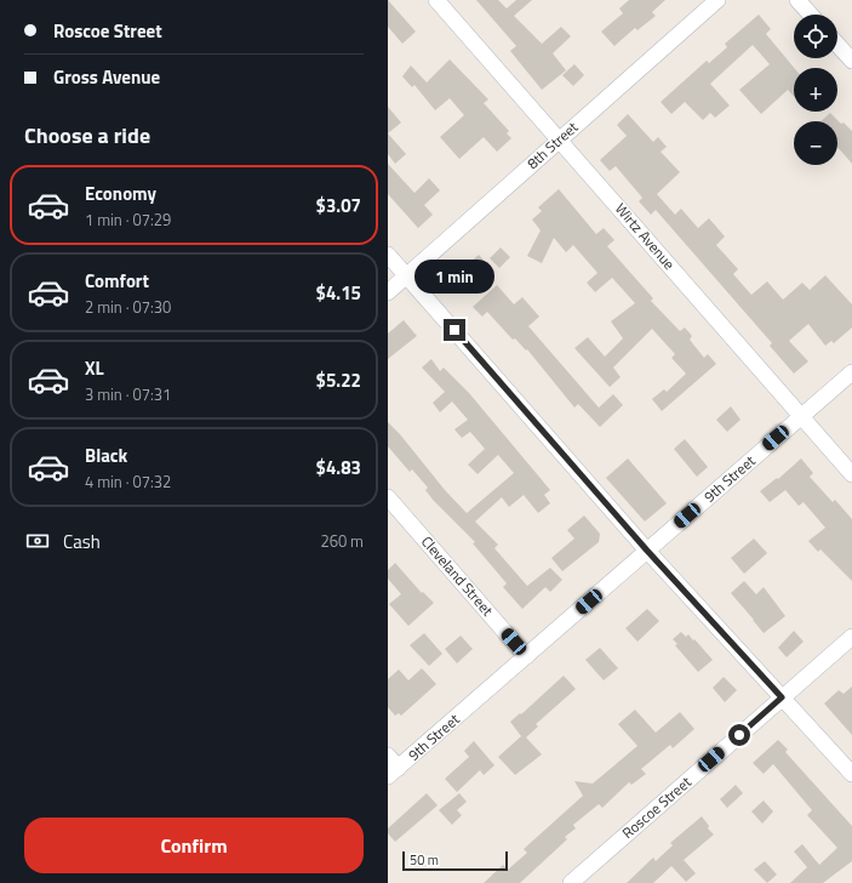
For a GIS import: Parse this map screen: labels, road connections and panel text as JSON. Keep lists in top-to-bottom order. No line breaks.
{"streets":{"street":["8th Street","Wirtz Avenue","9th Street","Cleveland Street","Roscoe Street"]},"crossings":[["8th Street","Wirtz Avenue"],["Wirtz Avenue","9th Street"],["9th Street","Cleveland Street"]],"scale_bar":"50 m","page":{"banner":["Roscoe Street","Gross Avenue"],"map_buttons":["+","−"],"heading":"Choose a ride","list":[{"name":"Economy","note":"1 min · 07:29","value":"$3.07"},{"name":"Comfort","note":"2 min · 07:30","value":"$4.15"},{"name":"XL","note":"3 min · 07:31","value":"$5.22"},{"name":"Black","note":"4 min · 07:32","value":"$4.83"}],"bubble":"1 min","pay":["Cash","260 m"],"buttons":"Confirm","scale":"50 m"}}
